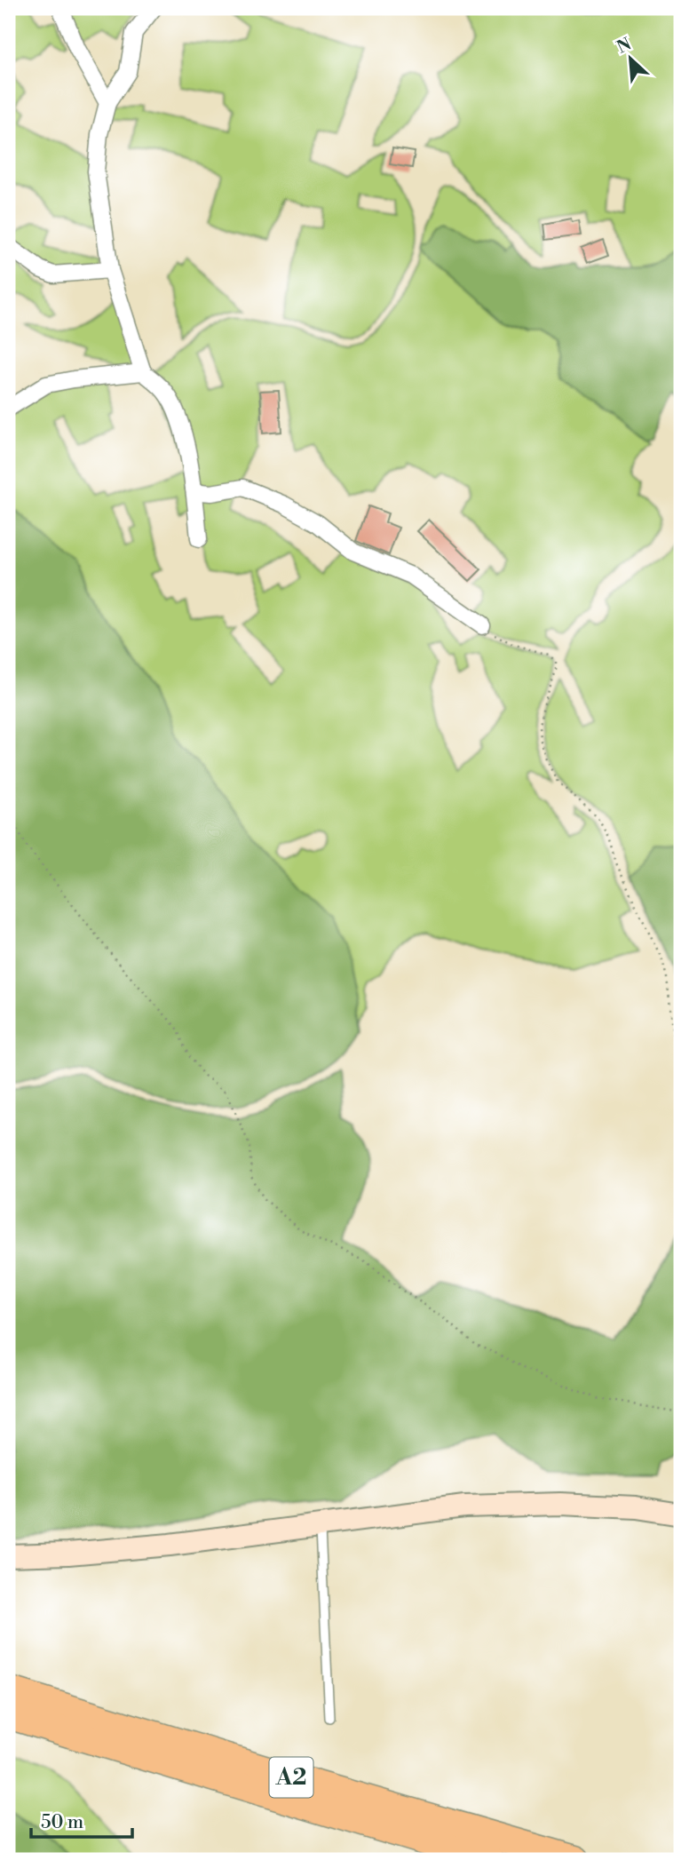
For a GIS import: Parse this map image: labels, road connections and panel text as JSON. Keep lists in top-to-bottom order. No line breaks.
{"streets":{"highway":["A2"]},"scale_bar":"50 m","north":"top left"}
